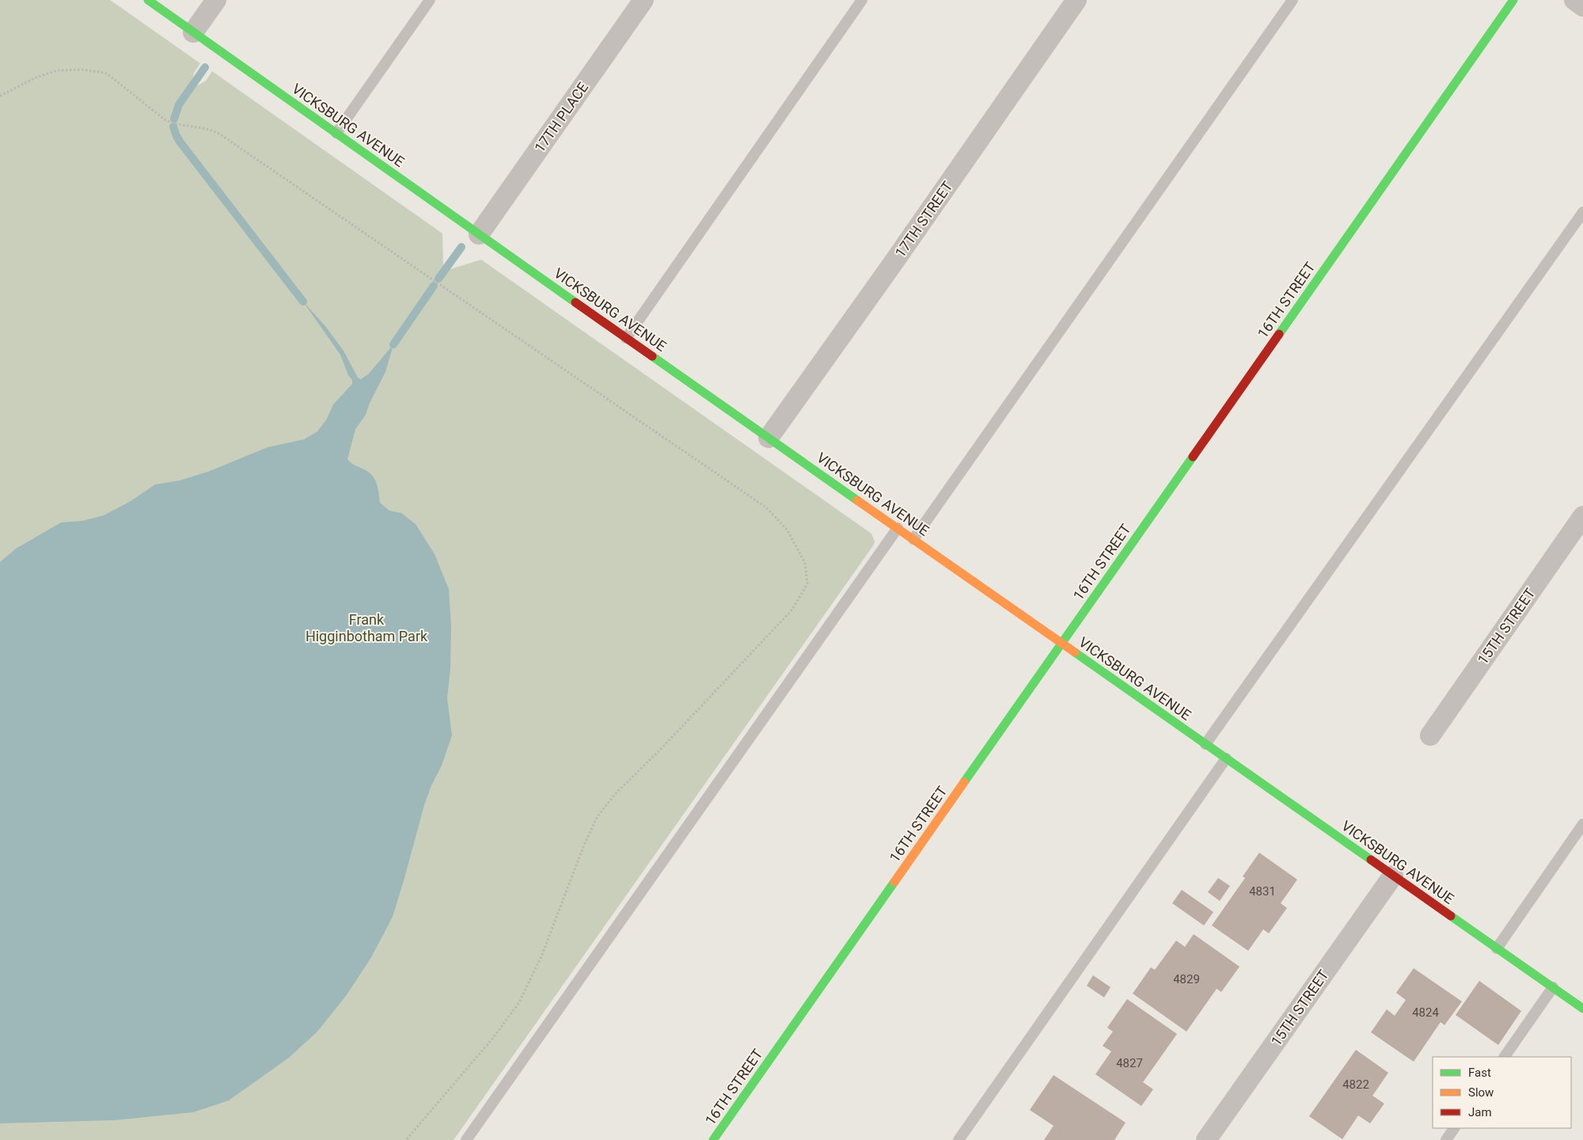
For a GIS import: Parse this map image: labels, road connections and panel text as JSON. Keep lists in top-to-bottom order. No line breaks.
{"streets":{"street":["17TH PLACE","VICKSBURG AVENUE","17TH STREET","16TH STREET","15TH STREET"]},"crossings":[["17TH PLACE","VICKSBURG AVENUE"],["VICKSBURG AVENUE","17TH STREET"],["VICKSBURG AVENUE","16TH STREET"],["VICKSBURG AVENUE","15TH STREET"]],"parks":["Frank Higginbotham Park"],"house_numbers":["4831","4829","4824","4827","4822"],"legend":["Fast","Slow","Jam"]}
